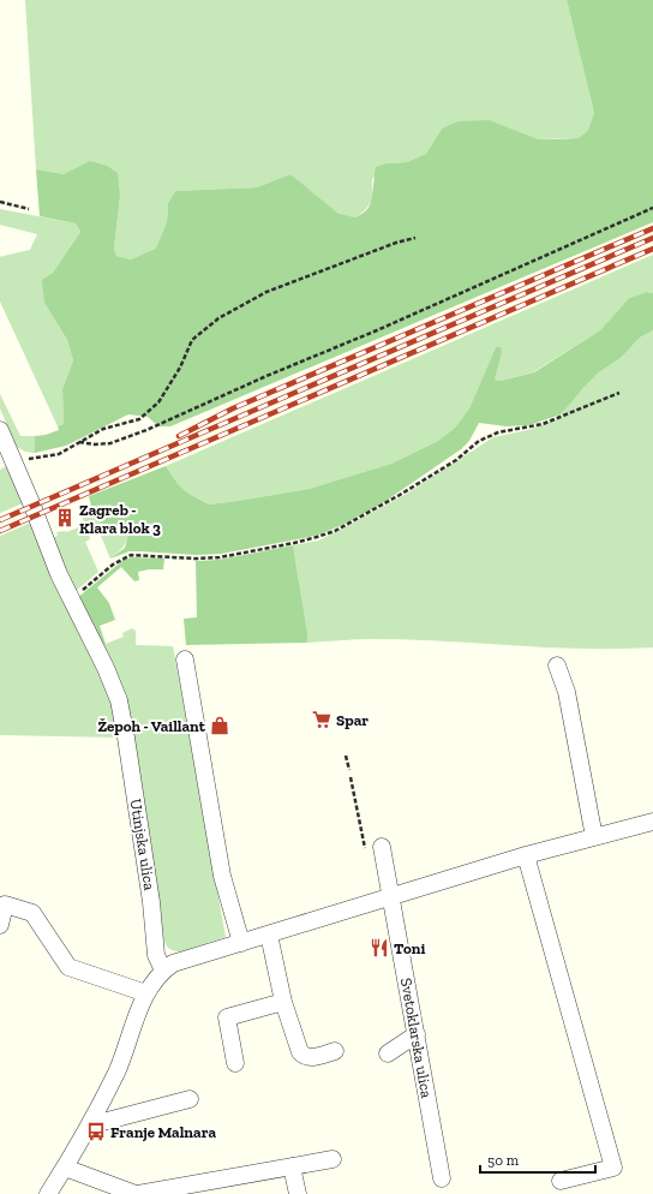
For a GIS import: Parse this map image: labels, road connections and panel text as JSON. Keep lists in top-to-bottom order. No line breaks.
{"streets":{"street":["Utinjska ulica","Svetoklarska ulica"]},"places":{"building":["Zagreb - Klara blok 3"],"supermarket":["Spar"],"shop":["Žepoh - Vaillant"],"restaurant":["Toni"],"bus stop":["Franje Malnara"]},"scale_bar":"50 m"}
